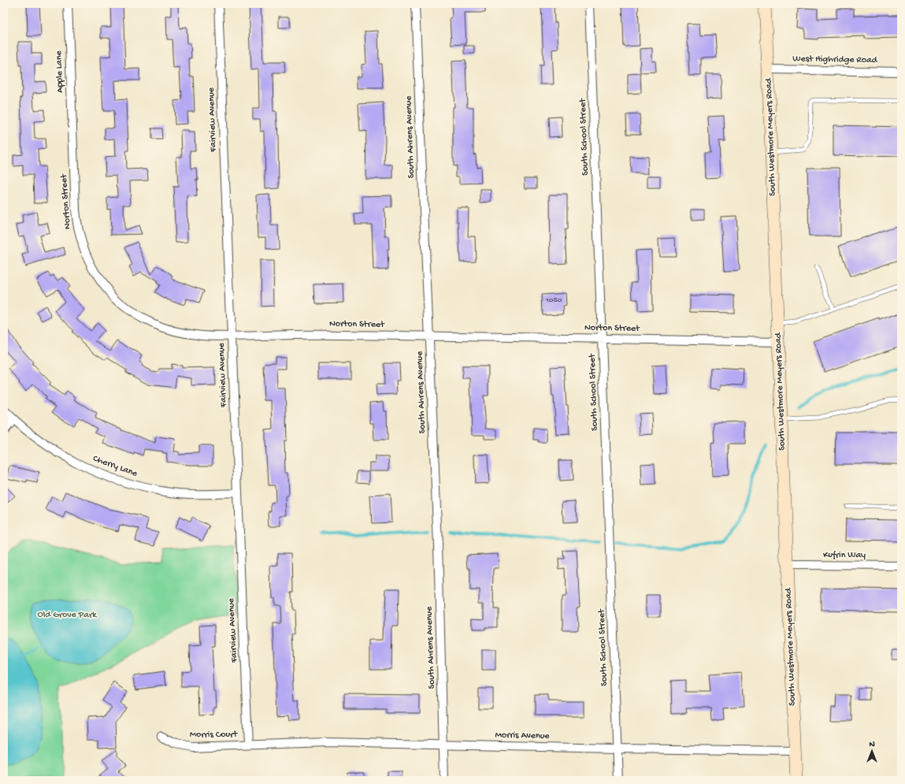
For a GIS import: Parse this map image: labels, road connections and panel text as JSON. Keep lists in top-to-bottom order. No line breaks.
{"streets":{"street":["West Highridge Road","Apple Lane","Fairview Avenue","South Ahrens Avenue","South School Street","South Westmore Meyers Road","Norton Street","Cherry Lane","Kufrin Way","Morris Court","Morris Avenue"]},"crossings":[["West Highridge Road","South Westmore Meyers Road"],["Apple Lane","Norton Street"],["Fairview Avenue","Norton Street"],["Fairview Avenue","Cherry Lane"],["Fairview Avenue","Morris Court"],["Fairview Avenue","Morris Avenue"],["South Ahrens Avenue","Norton Street"],["South Ahrens Avenue","Morris Avenue"],["South School Street","Norton Street"],["South School Street","Morris Avenue"],["South Westmore Meyers Road","Norton Street"],["South Westmore Meyers Road","Kufrin Way"],["South Westmore Meyers Road","Morris Avenue"],["Morris Court","Morris Avenue"]],"parks":["Old Grove Park"],"house_numbers":["1050"],"north":"top"}
